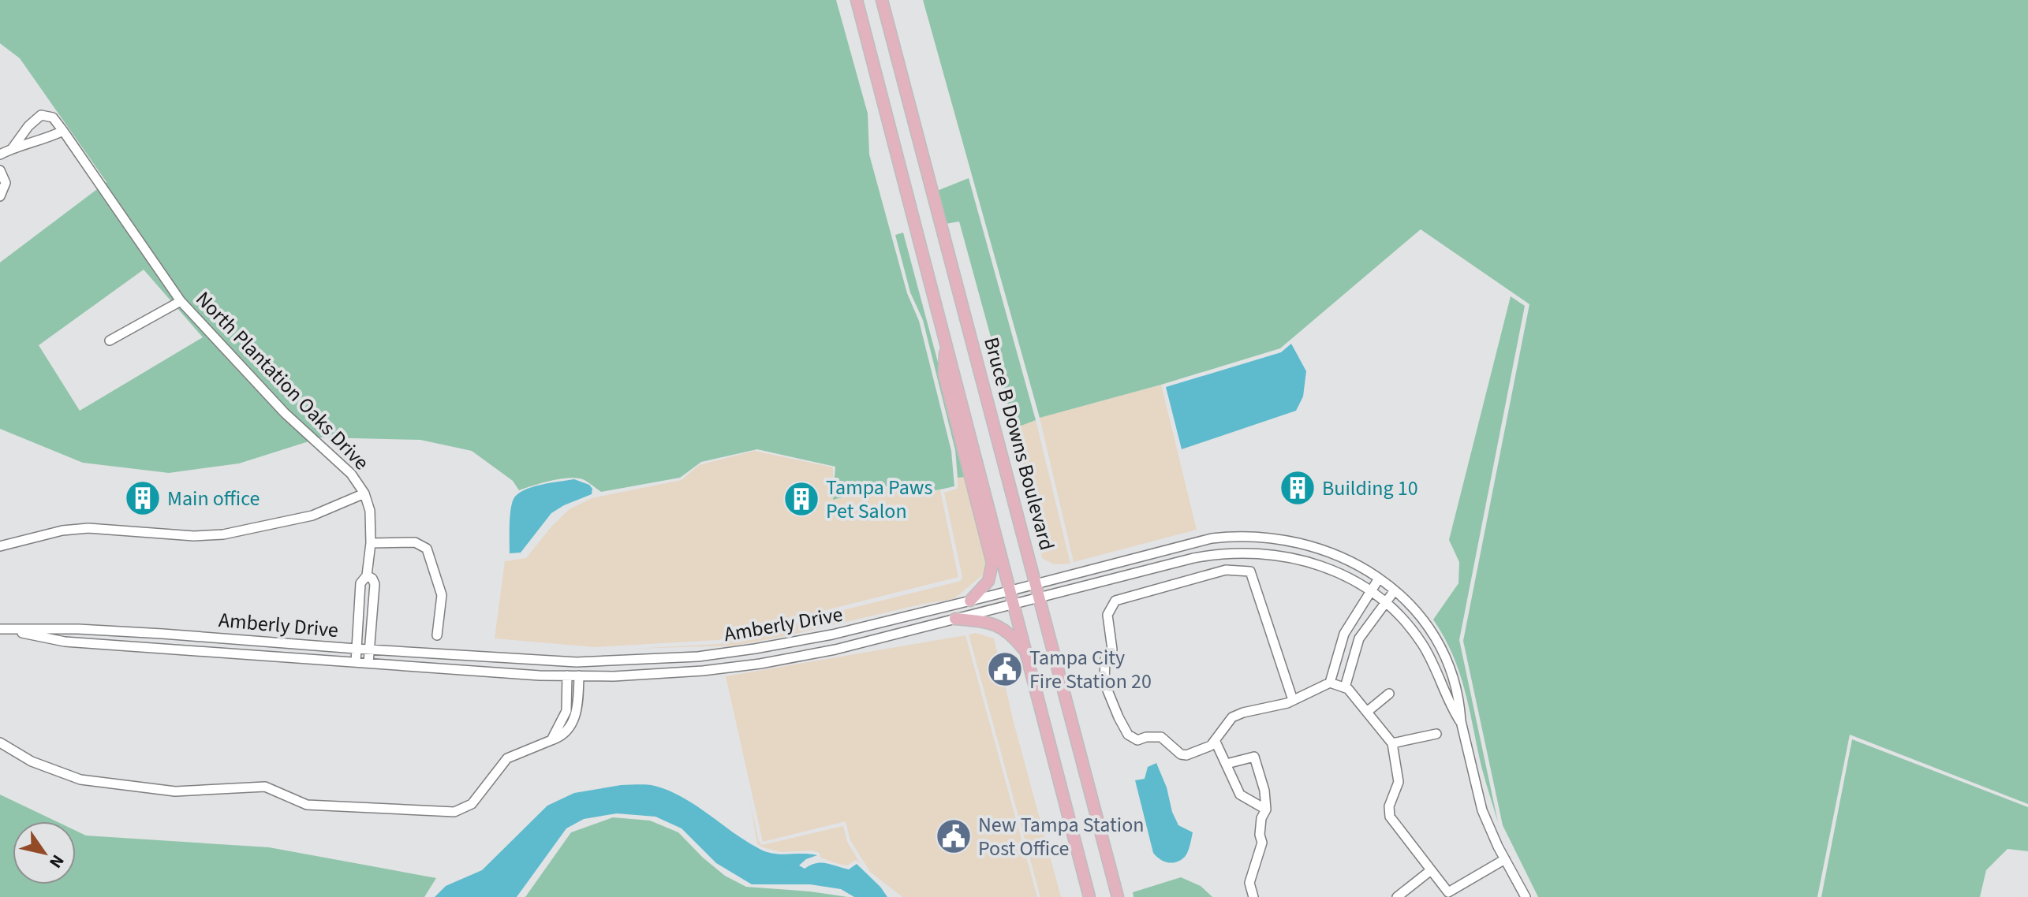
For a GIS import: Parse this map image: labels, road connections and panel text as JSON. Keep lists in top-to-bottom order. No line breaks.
{"streets":{"main road":["Bruce B Downs Boulevard"],"street":["North Plantation Oaks Drive","Amberly Drive"]},"crossings":[["Bruce B Downs Boulevard","Amberly Drive"]],"places":{"building":["Building 10","Main office","Tampa Paws Pet Salon"],"public building":["Tampa City Fire Station 20","New Tampa Station Post Office"]},"north":"bottom right"}
